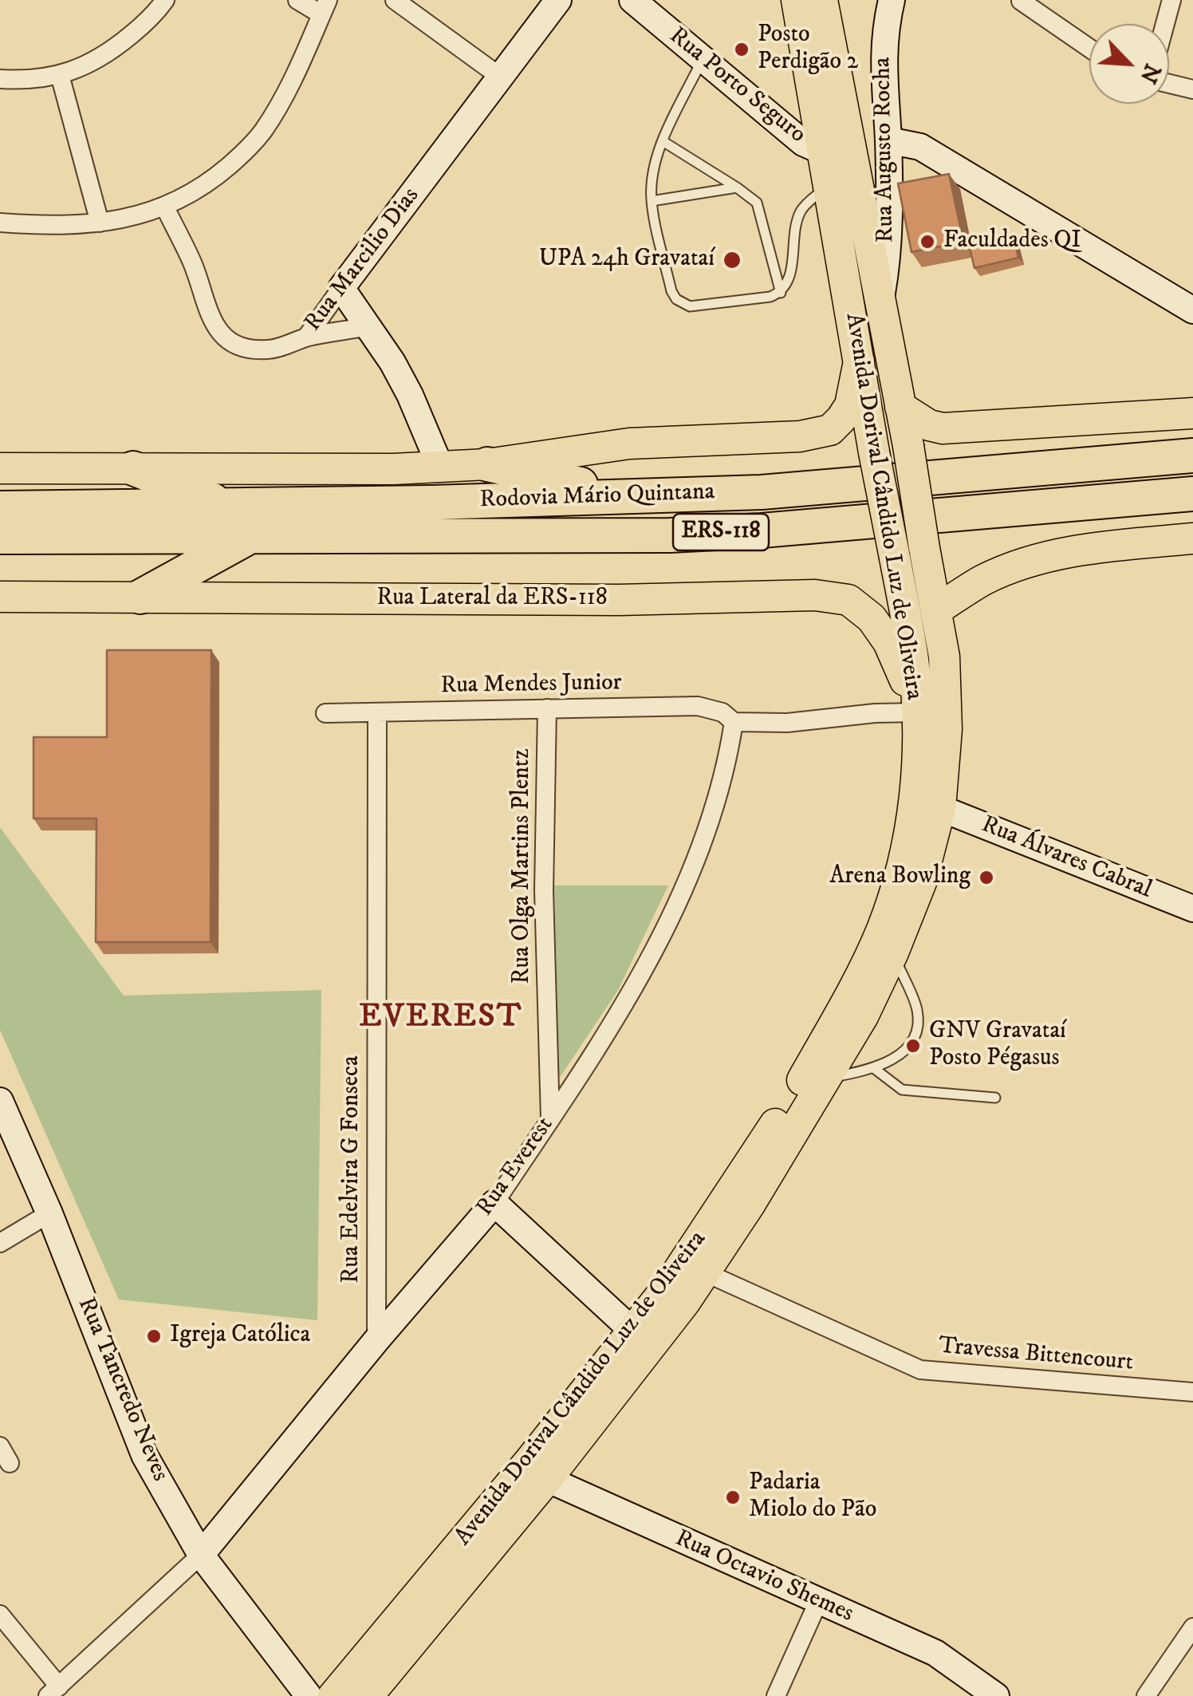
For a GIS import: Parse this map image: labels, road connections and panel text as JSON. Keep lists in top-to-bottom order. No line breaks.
{"streets":{"highway":["Rodovia Mário Quintana","ERS-118"],"main road":["Avenida Dorival Cândido Luz de Oliveira","Rua Lateral da ERS-118"],"street":["Rua Porto Seguro","Rua Augusto Rocha","Rua Marcilio Dias","Rua Mendes Junior","Rua Álvares Cabral","Rua Olga Martins Plentz","Rua Everest","Rua Edelvira G Fonseca","Travessa Bittencourt","Rua Tancredo Neves","Rua Octavio Shemes"]},"crossings":[["Rua Porto Seguro","Avenida Dorival Cândido Luz de Oliveira"],["Rua Augusto Rocha","Avenida Dorival Cândido Luz de Oliveira"],["Avenida Dorival Cândido Luz de Oliveira","Rua Lateral da ERS-118"],["Avenida Dorival Cândido Luz de Oliveira","Rua Álvares Cabral"],["Avenida Dorival Cândido Luz de Oliveira","Travessa Bittencourt"],["Avenida Dorival Cândido Luz de Oliveira","Rua Octavio Shemes"],["Rua Mendes Junior","Rua Olga Martins Plentz"],["Rua Mendes Junior","Rua Everest"],["Rua Mendes Junior","Rua Edelvira G Fonseca"],["Rua Olga Martins Plentz","Rua Everest"],["Rua Everest","Rua Edelvira G Fonseca"],["Rua Everest","Rua Tancredo Neves"]],"districts":["EVEREST"],"places":["Posto Perdigão 2","Faculdades QI","UPA 24h Gravataí","Arena Bowling","GNV Gravataí Posto Pégasus","Igreja Católica","Padaria Miolo do Pão"],"north":"bottom right"}
